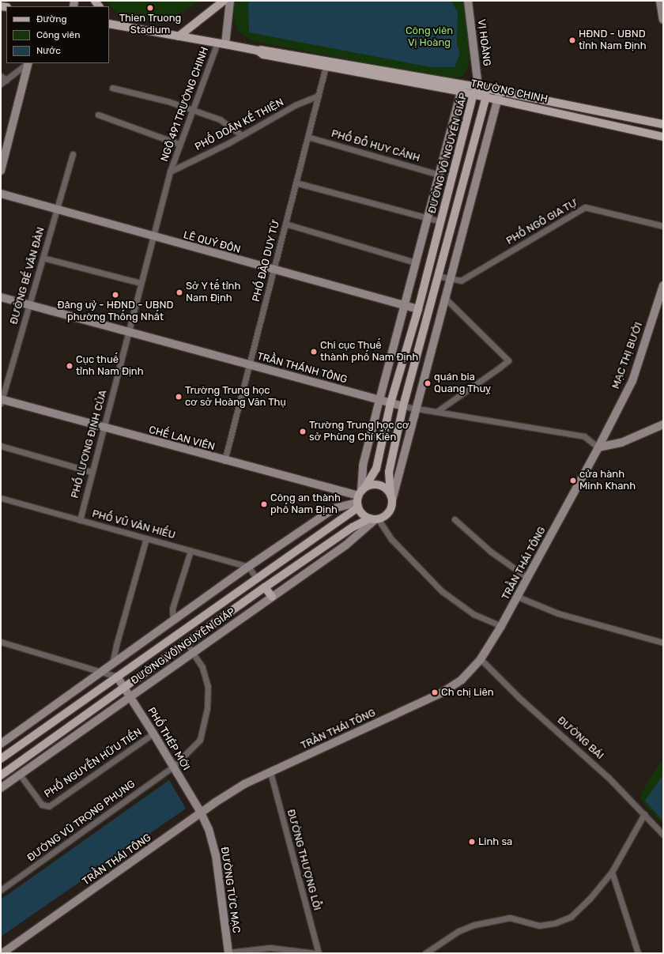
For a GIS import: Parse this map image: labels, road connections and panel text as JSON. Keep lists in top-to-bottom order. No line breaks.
{"streets":{"main road":["TRƯỜNG CHINH","ĐƯỜNG VÕ NGUYÊN GIÁP"],"street":["VỊ HOÀNG","NGÕ 491 TRƯỜNG CHINH","PHỐ DOÃN KẾ THIỆN","PHỐ ĐỖ HUY CẢNH","PHỐ NGÔ GIA TỰ","LÊ QUÝ ĐÔN","PHỐ ĐÀO DUY TỪ","ĐƯỜNG BẾ VĂN ĐÀN","MẠC THỊ BƯỞI","TRẦN THÁNH TÔNG","CHẾ LAN VIÊN","PHỐ LƯƠNG ĐỊNH CỦA","PHỐ VŨ VĂN HIẾU","TRẦN THÁI TÔNG","ĐƯỜNG BÁI","PHỐ THÉP MỚI","PHỐ NGUYỄN HỮU TIẾN","ĐƯỜNG VŨ TRỌNG PHỤNG","ĐƯỜNG THƯỢNG LỖI","ĐƯỜNG TỨC MẠC"]},"crossings":[["VỊ HOÀNG","TRƯỜNG CHINH"],["VỊ HOÀNG","ĐƯỜNG VÕ NGUYÊN GIÁP"],["TRƯỜNG CHINH","NGÕ 491 TRƯỜNG CHINH"],["TRƯỜNG CHINH","ĐƯỜNG VÕ NGUYÊN GIÁP"],["TRƯỜNG CHINH","PHỐ ĐÀO DUY TỪ"],["NGÕ 491 TRƯỜNG CHINH","PHỐ DOÃN KẾ THIỆN"],["NGÕ 491 TRƯỜNG CHINH","PHỐ LƯƠNG ĐỊNH CỦA"],["PHỐ DOÃN KẾ THIỆN","PHỐ ĐÀO DUY TỪ"],["PHỐ DOÃN KẾ THIỆN","PHỐ LƯƠNG ĐỊNH CỦA"],["PHỐ ĐỖ HUY CẢNH","ĐƯỜNG VÕ NGUYÊN GIÁP"],["PHỐ ĐỖ HUY CẢNH","PHỐ ĐÀO DUY TỪ"],["ĐƯỜNG VÕ NGUYÊN GIÁP","PHỐ NGÔ GIA TỰ"],["ĐƯỜNG VÕ NGUYÊN GIÁP","LÊ QUÝ ĐÔN"],["ĐƯỜNG VÕ NGUYÊN GIÁP","TRẦN THÁNH TÔNG"],["ĐƯỜNG VÕ NGUYÊN GIÁP","CHẾ LAN VIÊN"],["ĐƯỜNG VÕ NGUYÊN GIÁP","PHỐ THÉP MỚI"],["ĐƯỜNG VÕ NGUYÊN GIÁP","PHỐ NGUYỄN HỮU TIẾN"],["ĐƯỜNG VÕ NGUYÊN GIÁP","ĐƯỜNG VŨ TRỌNG PHỤNG"],["LÊ QUÝ ĐÔN","PHỐ ĐÀO DUY TỪ"],["LÊ QUÝ ĐÔN","ĐƯỜNG BẾ VĂN ĐÀN"],["LÊ QUÝ ĐÔN","PHỐ LƯƠNG ĐỊNH CỦA"],["PHỐ ĐÀO DUY TỪ","TRẦN THÁNH TÔNG"],["PHỐ ĐÀO DUY TỪ","CHẾ LAN VIÊN"],["ĐƯỜNG BẾ VĂN ĐÀN","TRẦN THÁNH TÔNG"],["ĐƯỜNG BẾ VĂN ĐÀN","CHẾ LAN VIÊN"],["MẠC THỊ BƯỞI","TRẦN THÁNH TÔNG"],["MẠC THỊ BƯỞI","TRẦN THÁI TÔNG"],["TRẦN THÁNH TÔNG","PHỐ LƯƠNG ĐỊNH CỦA"],["TRẦN THÁNH TÔNG","TRẦN THÁI TÔNG"],["CHẾ LAN VIÊN","PHỐ LƯƠNG ĐỊNH CỦA"],["PHỐ LƯƠNG ĐỊNH CỦA","PHỐ VŨ VĂN HIẾU"],["TRẦN THÁI TÔNG","ĐƯỜNG BÁI"],["TRẦN THÁI TÔNG","PHỐ THÉP MỚI"],["TRẦN THÁI TÔNG","ĐƯỜNG THƯỢNG LỖI"],["TRẦN THÁI TÔNG","ĐƯỜNG TỨC MẠC"],["PHỐ THÉP MỚI","PHỐ NGUYỄN HỮU TIẾN"],["PHỐ THÉP MỚI","ĐƯỜNG VŨ TRỌNG PHỤNG"],["PHỐ THÉP MỚI","ĐƯỜNG TỨC MẠC"]],"parks":["Công viên Vị Hoàng"],"places":["Thien Truong Stadium","HĐND - UBND tỉnh Nam Định","Sở Y tế tỉnh Nam Định","Đảng uỷ - HĐND - UBND phường Thống Nhất","Chi cục Thuế thành phố Nam Định","Cục thuế tỉnh Nam Định","quán bia Quang Thuỵ","Trường Trung học cơ sở Hoàng Văn Thụ","Trường Trung học cơ sở Phùng Chí Kiên","cửa hành Minh Khanh","Công an thành phố Nam Định","Ch chị Liên","Linh sa"],"legend":["Đường","Công viên","Nước"]}
